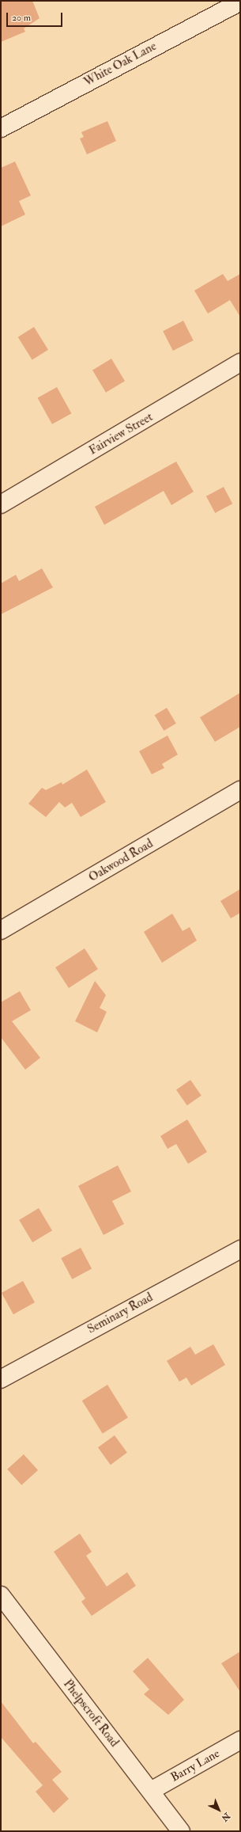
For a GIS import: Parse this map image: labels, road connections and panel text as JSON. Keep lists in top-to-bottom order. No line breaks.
{"streets":{"street":["White Oak Lane","Fairview Street","Oakwood Road","Seminary Road","Phelpscroft Road","Barry Lane"]},"crossings":[["Phelpscroft Road","Barry Lane"]],"scale_bar":"20 m","north":"bottom right"}
